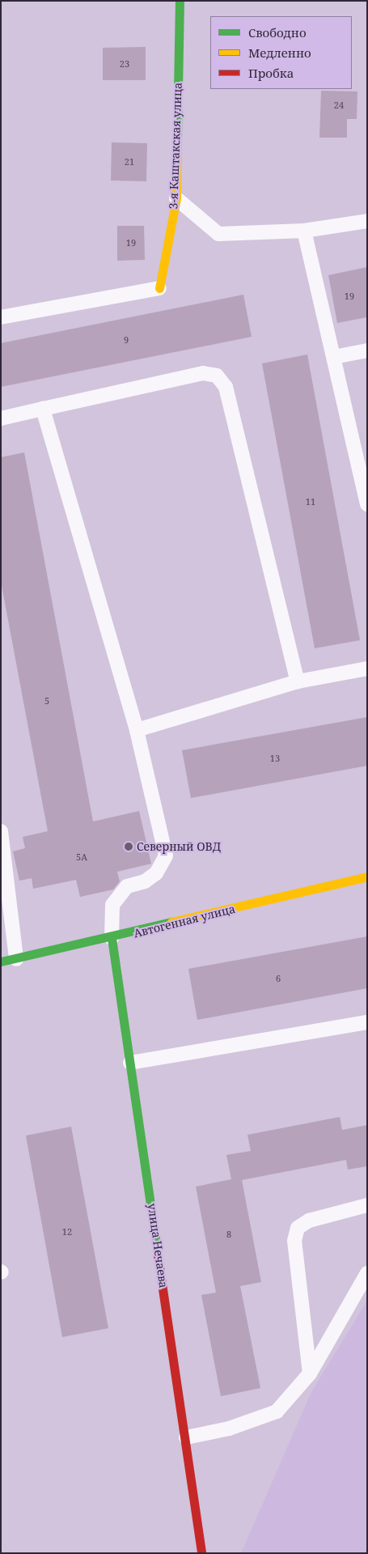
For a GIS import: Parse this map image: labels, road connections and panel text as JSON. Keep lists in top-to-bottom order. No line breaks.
{"streets":{"street":["3-я Каштакская улица","Автогенная улица","улица Нечаева"]},"crossings":[["Автогенная улица","улица Нечаева"]],"places":["Северный ОВД"],"house_numbers":["23","24","21","19","19","9","11","5","13","5А","6","12","8"],"legend":["Свободно","Медленно","Пробка"]}
